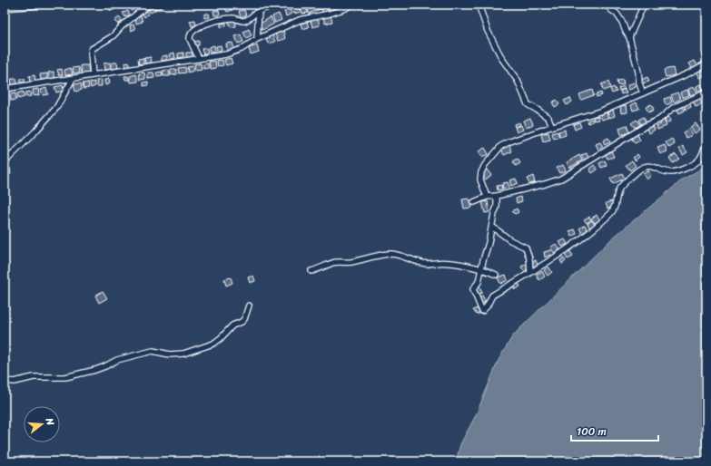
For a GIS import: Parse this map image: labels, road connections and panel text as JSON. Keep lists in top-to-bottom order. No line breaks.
{"scale_bar":"100 m","north":"right"}
